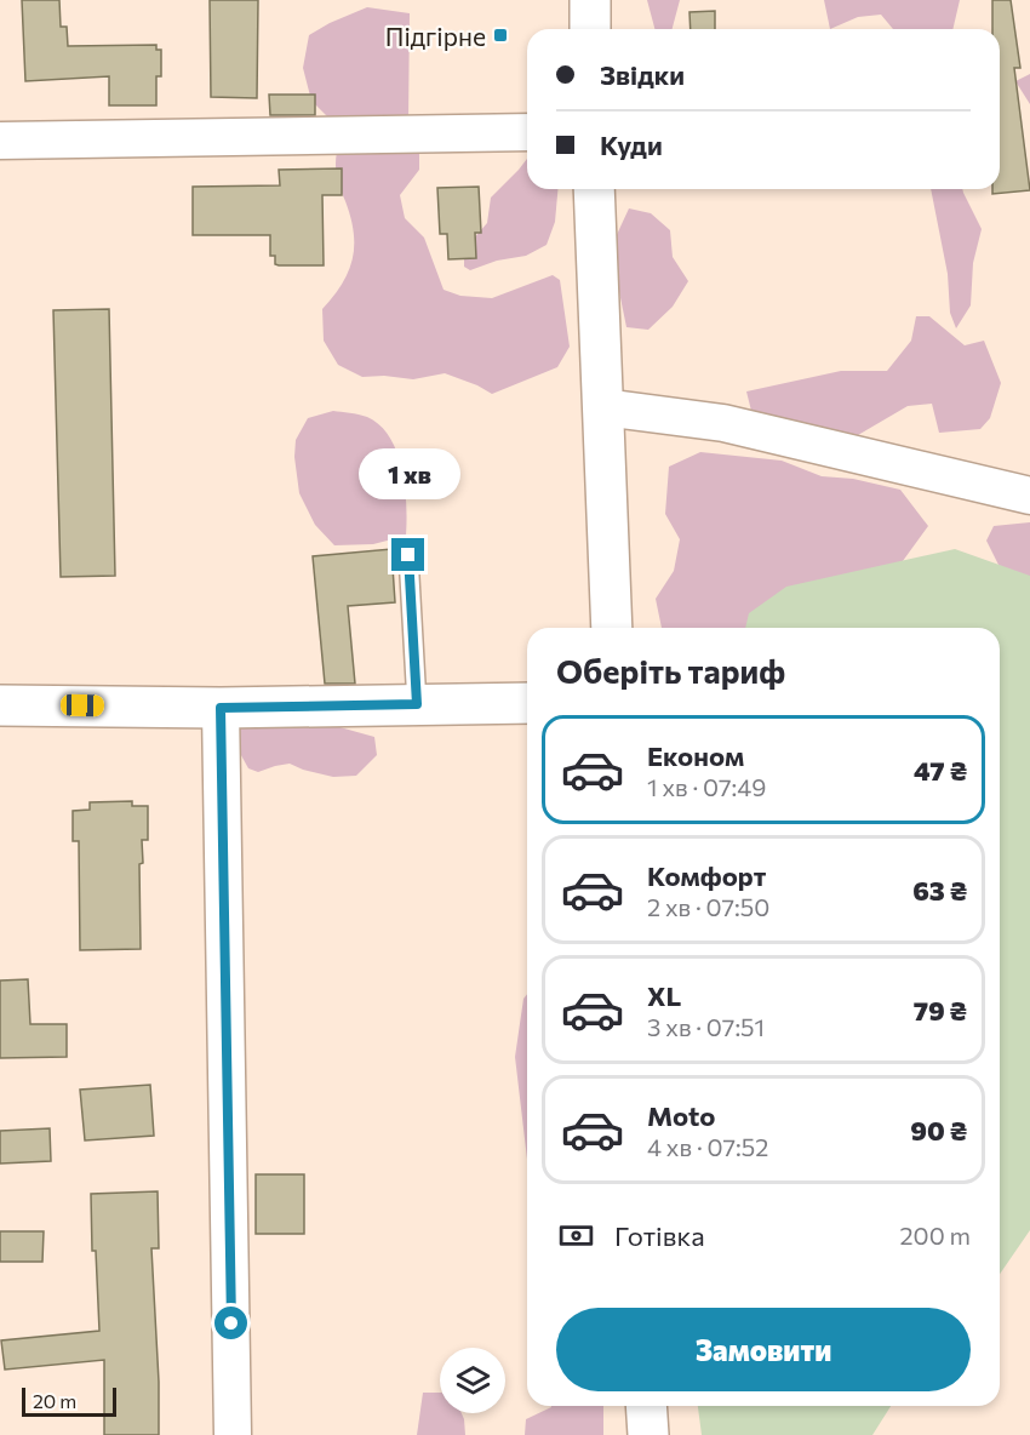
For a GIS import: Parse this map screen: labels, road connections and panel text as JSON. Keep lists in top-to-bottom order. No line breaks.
{"places":{"transit":["Підгірне"]},"scale_bar":"20 m","page":{"banner":["Звідки","Куди"],"bubble":"1 хв","heading":"Оберіть тариф","list":[{"name":"Економ","note":"1 хв · 07:49","value":"47 ₴"},{"name":"Комфорт","note":"2 хв · 07:50","value":"63 ₴"},{"name":"XL","note":"3 хв · 07:51","value":"79 ₴"},{"name":"Moto","note":"4 хв · 07:52","value":"90 ₴"}],"pay":["Готівка","200 m"],"buttons":"Замовити","scale":"20 m"}}
